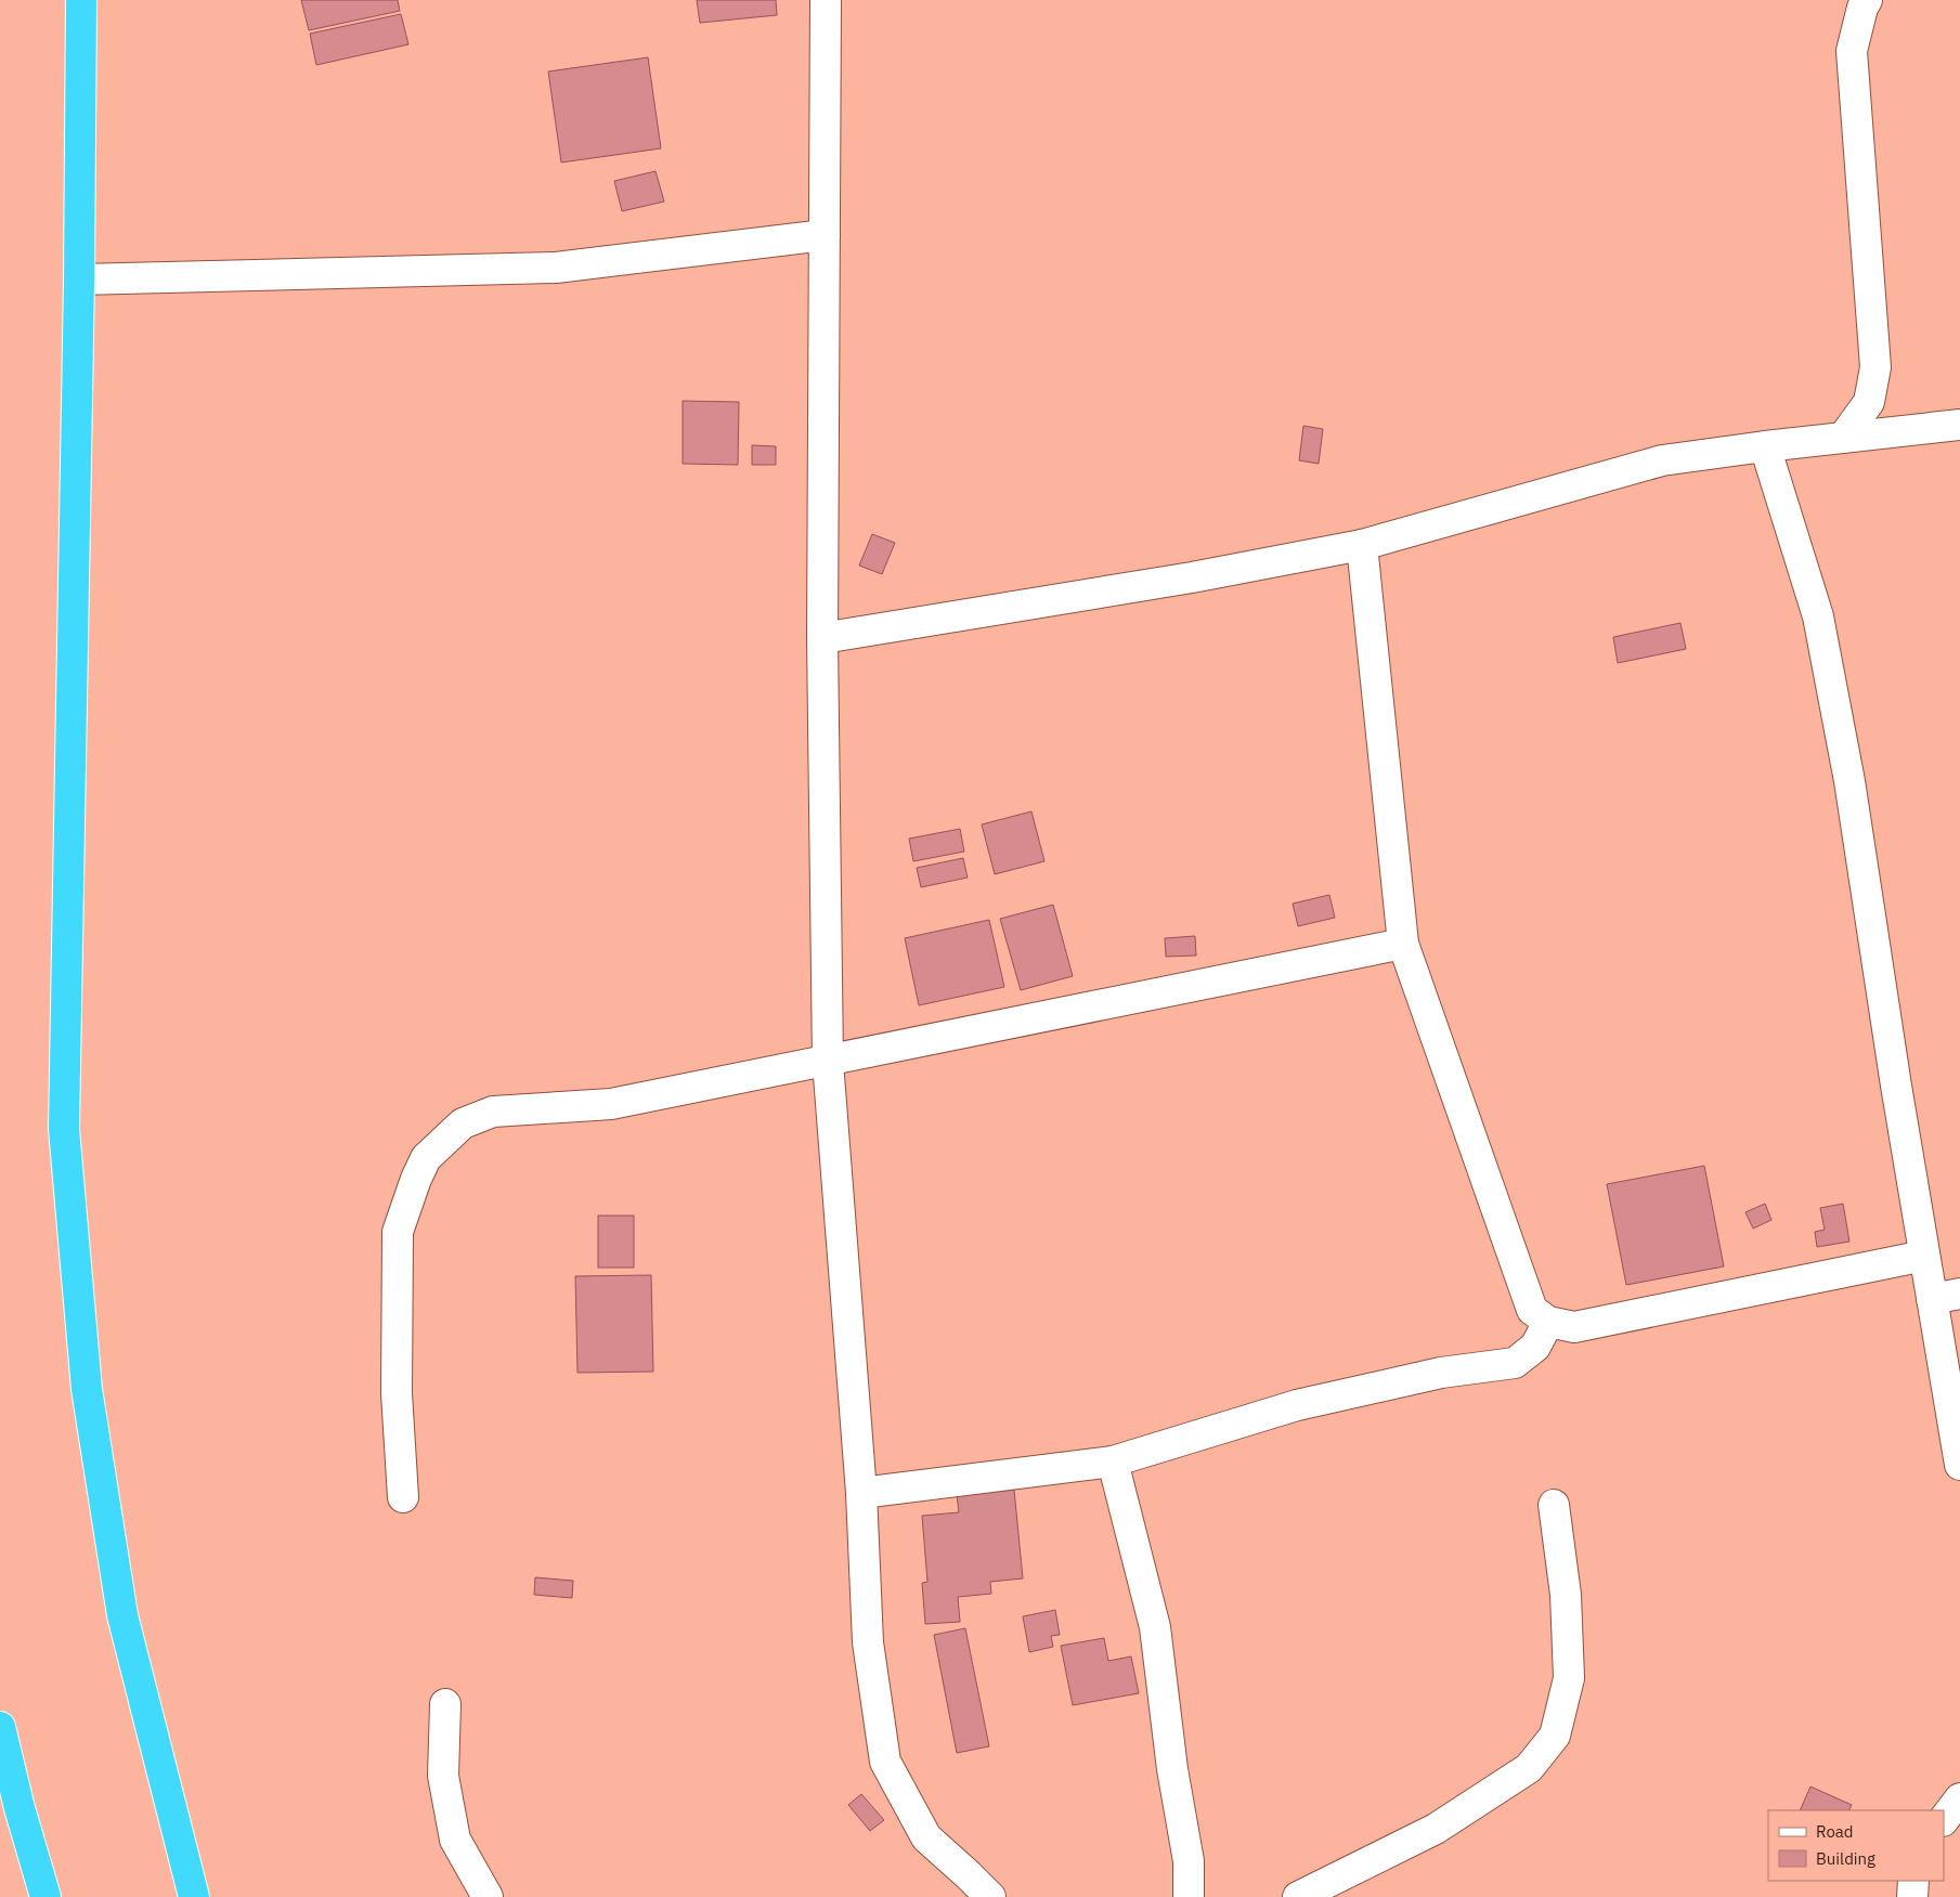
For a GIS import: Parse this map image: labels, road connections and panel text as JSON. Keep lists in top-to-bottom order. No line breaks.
{"legend":["Road","Building"]}
